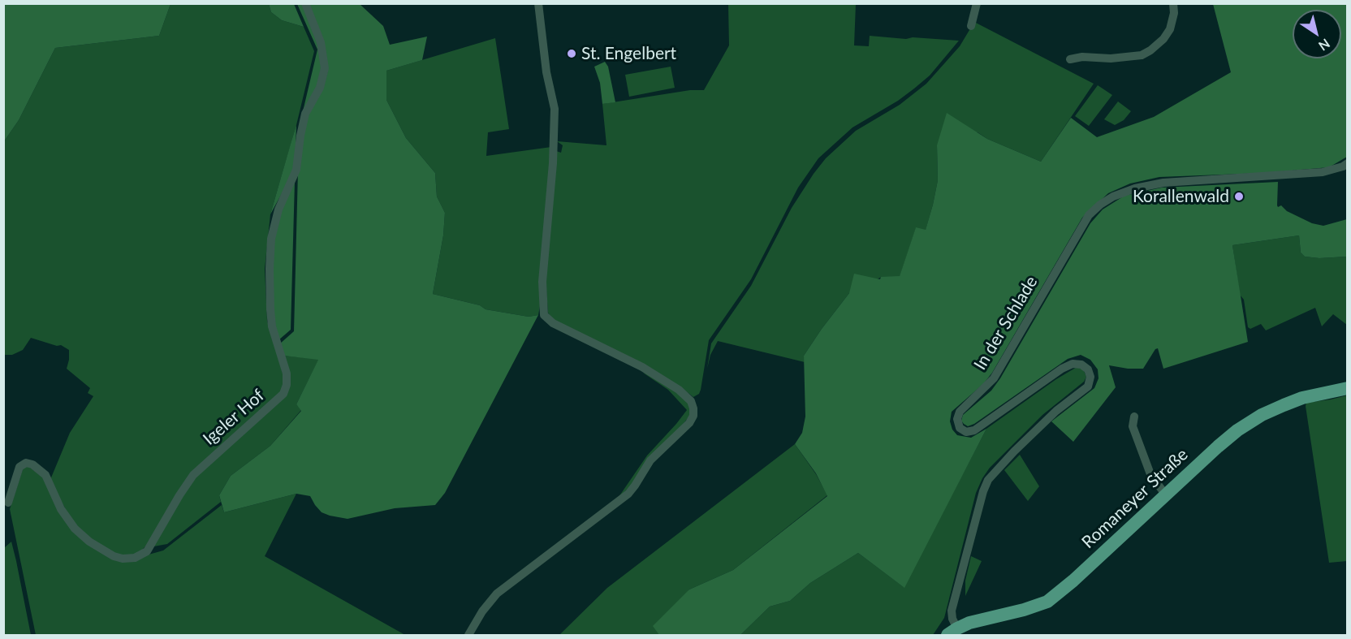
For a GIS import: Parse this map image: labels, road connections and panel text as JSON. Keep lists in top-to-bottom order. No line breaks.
{"streets":{"main road":["Romaneyer Straße"],"street":["In der Schlade","Igeler Hof"]},"crossings":[["In der Schlade","Romaneyer Straße"]],"places":["St. Engelbert","Korallenwald"],"north":"bottom right"}
